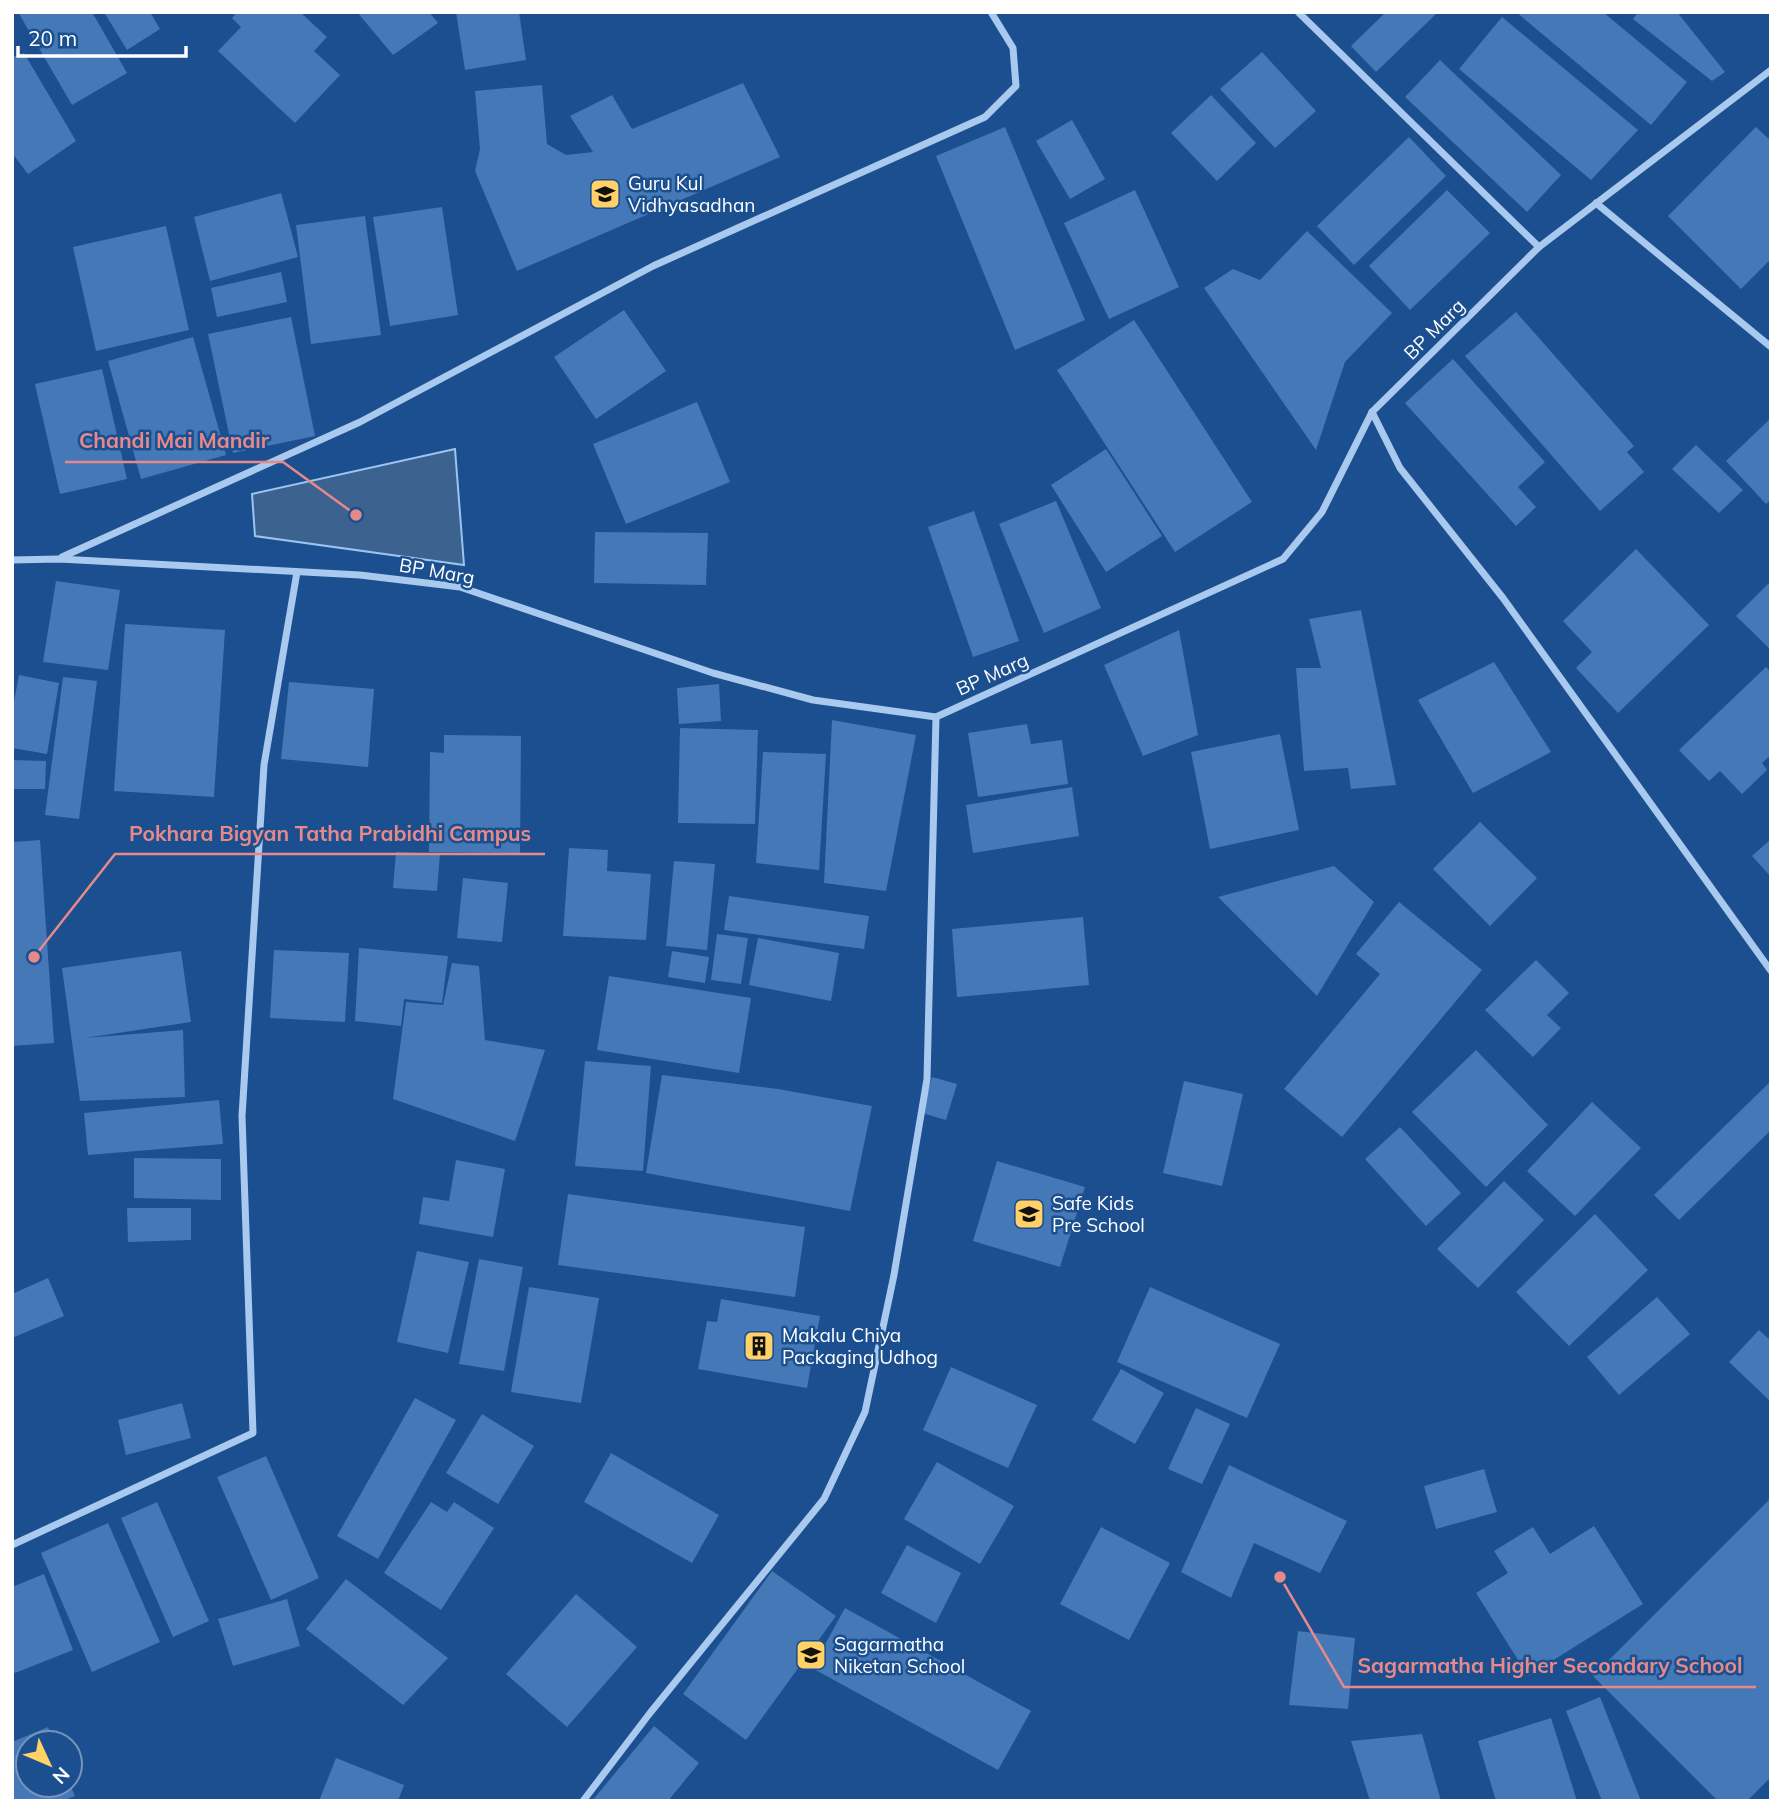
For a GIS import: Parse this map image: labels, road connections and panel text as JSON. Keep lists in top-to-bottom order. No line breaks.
{"streets":{"street":["BP Marg"]},"places":{"school or university":["Guru Kul Vidhyasadhan","Safe Kids Pre School","Sagarmatha Niketan School"],"other":["Chandi Mai Mandir","Pokhara Bigyan Tatha Prabidhi Campus","Sagarmatha Higher Secondary School"],"building":["Makalu Chiya Packaging Udhog"]},"scale_bar":"20 m","north":"bottom right"}
